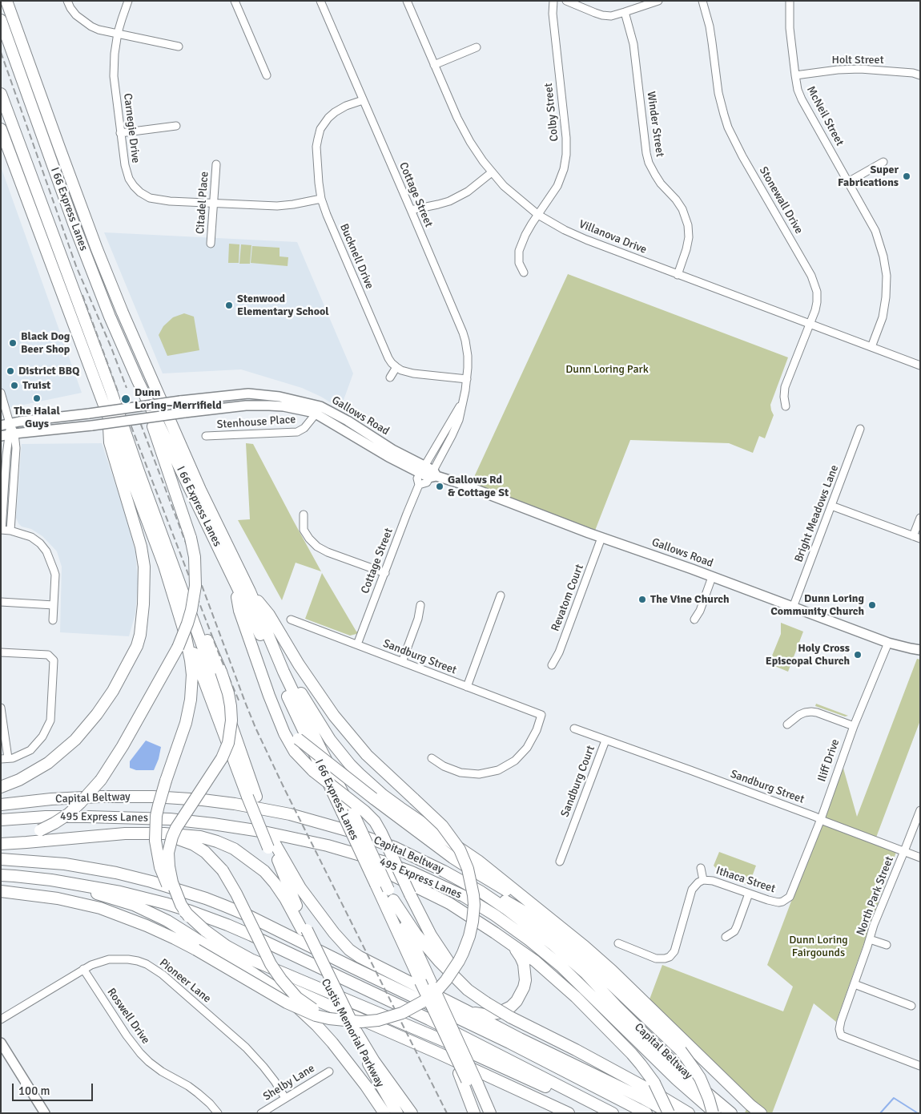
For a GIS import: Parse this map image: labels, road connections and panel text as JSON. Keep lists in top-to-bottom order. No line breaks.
{"streets":{"highway":["I 66 Express Lanes","Capital Beltway","495 Express Lanes","Custis Memorial Parkway"],"main road":["Gallows Road"],"street":["Holt Street","Colby Street","McNeil Street","Winder Street","Carnegie Drive","Cottage Street","Stonewall Drive","Citadel Place","Villanova Drive","Bucknell Drive","Stenhouse Place","Bright Meadows Lane","Revatom Court","Sandburg Street","Iliff Drive","Sandburg Court","Ithaca Street","North Park Street","Pioneer Lane","Roswell Drive","Shelby Lane"]},"crossings":[["Holt Street","McNeil Street"],["Colby Street","Villanova Drive"],["McNeil Street","Villanova Drive"],["Winder Street","Villanova Drive"],["Carnegie Drive","Citadel Place"],["Carnegie Drive","Bucknell Drive"],["Cottage Street","Bucknell Drive"],["Cottage Street","Gallows Road"],["Cottage Street","Sandburg Street"],["Stonewall Drive","Villanova Drive"],["Gallows Road","Stenhouse Place"],["Gallows Road","Bright Meadows Lane"],["Gallows Road","Revatom Court"],["Gallows Road","Iliff Drive"],["Sandburg Street","Iliff Drive"],["Sandburg Street","Sandburg Court"],["Sandburg Street","North Park Street"],["Iliff Drive","Ithaca Street"],["Pioneer Lane","Roswell Drive"],["Pioneer Lane","Shelby Lane"]],"parks":["Dunn Loring Park","Dunn Loring Fairgounds"],"places":["Super Fabrications","Stenwood Elementary School","Black Dog Beer Shop","District BBQ","Truist","The Halal Guys","Dunn Loring–Merrifield","Gallows Rd & Cottage St","The Vine Church","Dunn Loring Community Church","Holy Cross Episcopal Church"],"scale_bar":"100 m"}
